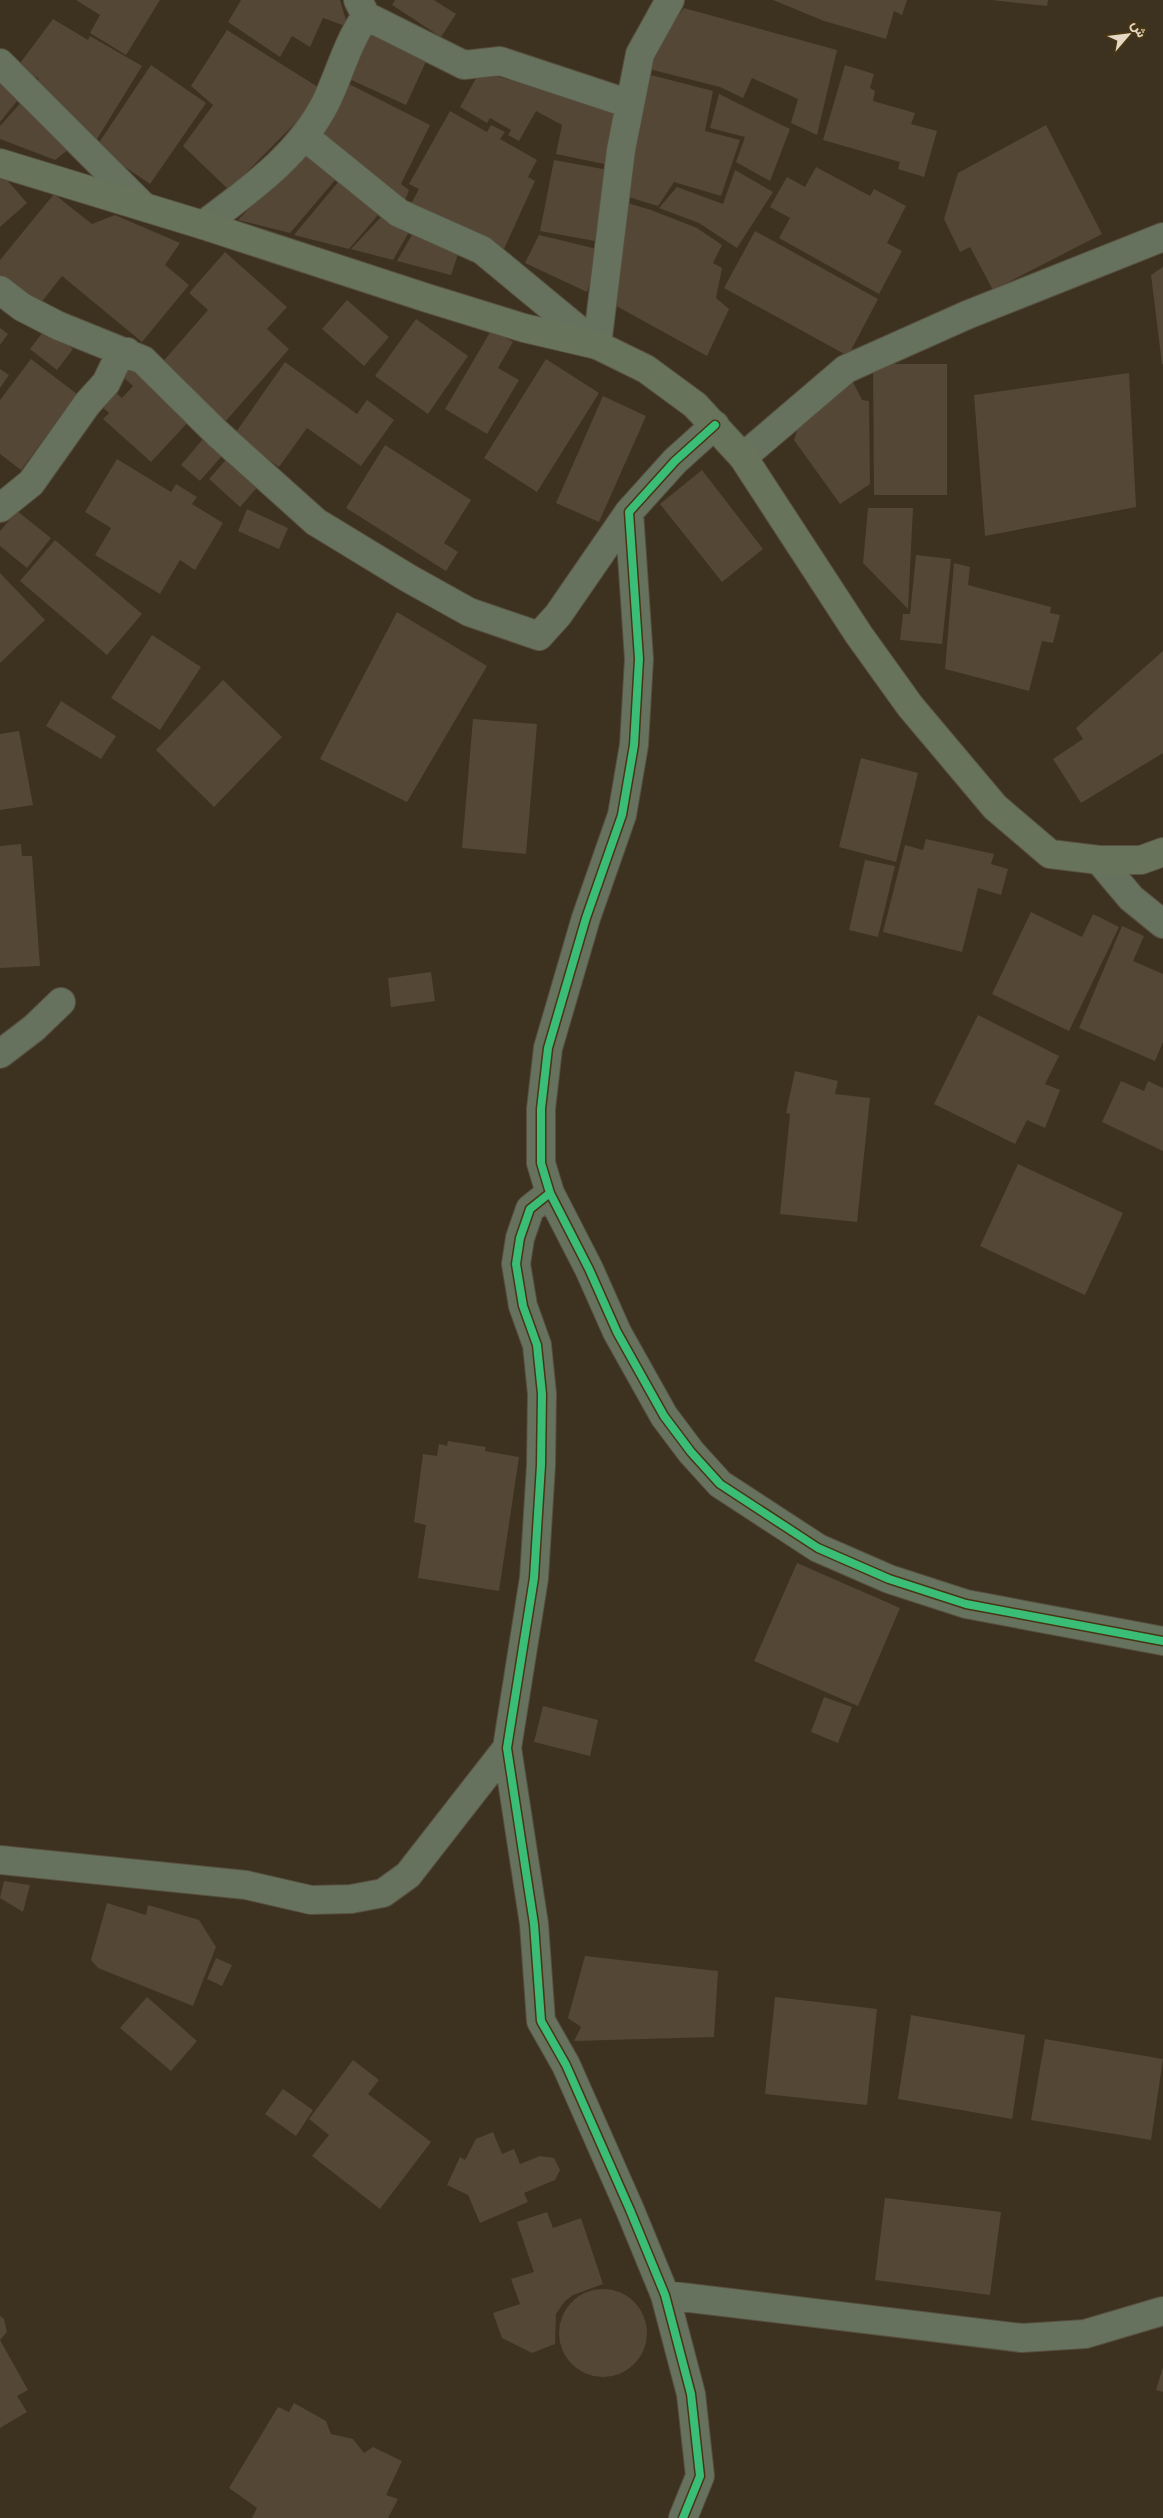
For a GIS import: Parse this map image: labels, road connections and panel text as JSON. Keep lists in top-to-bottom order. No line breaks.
{"north":"top right"}
